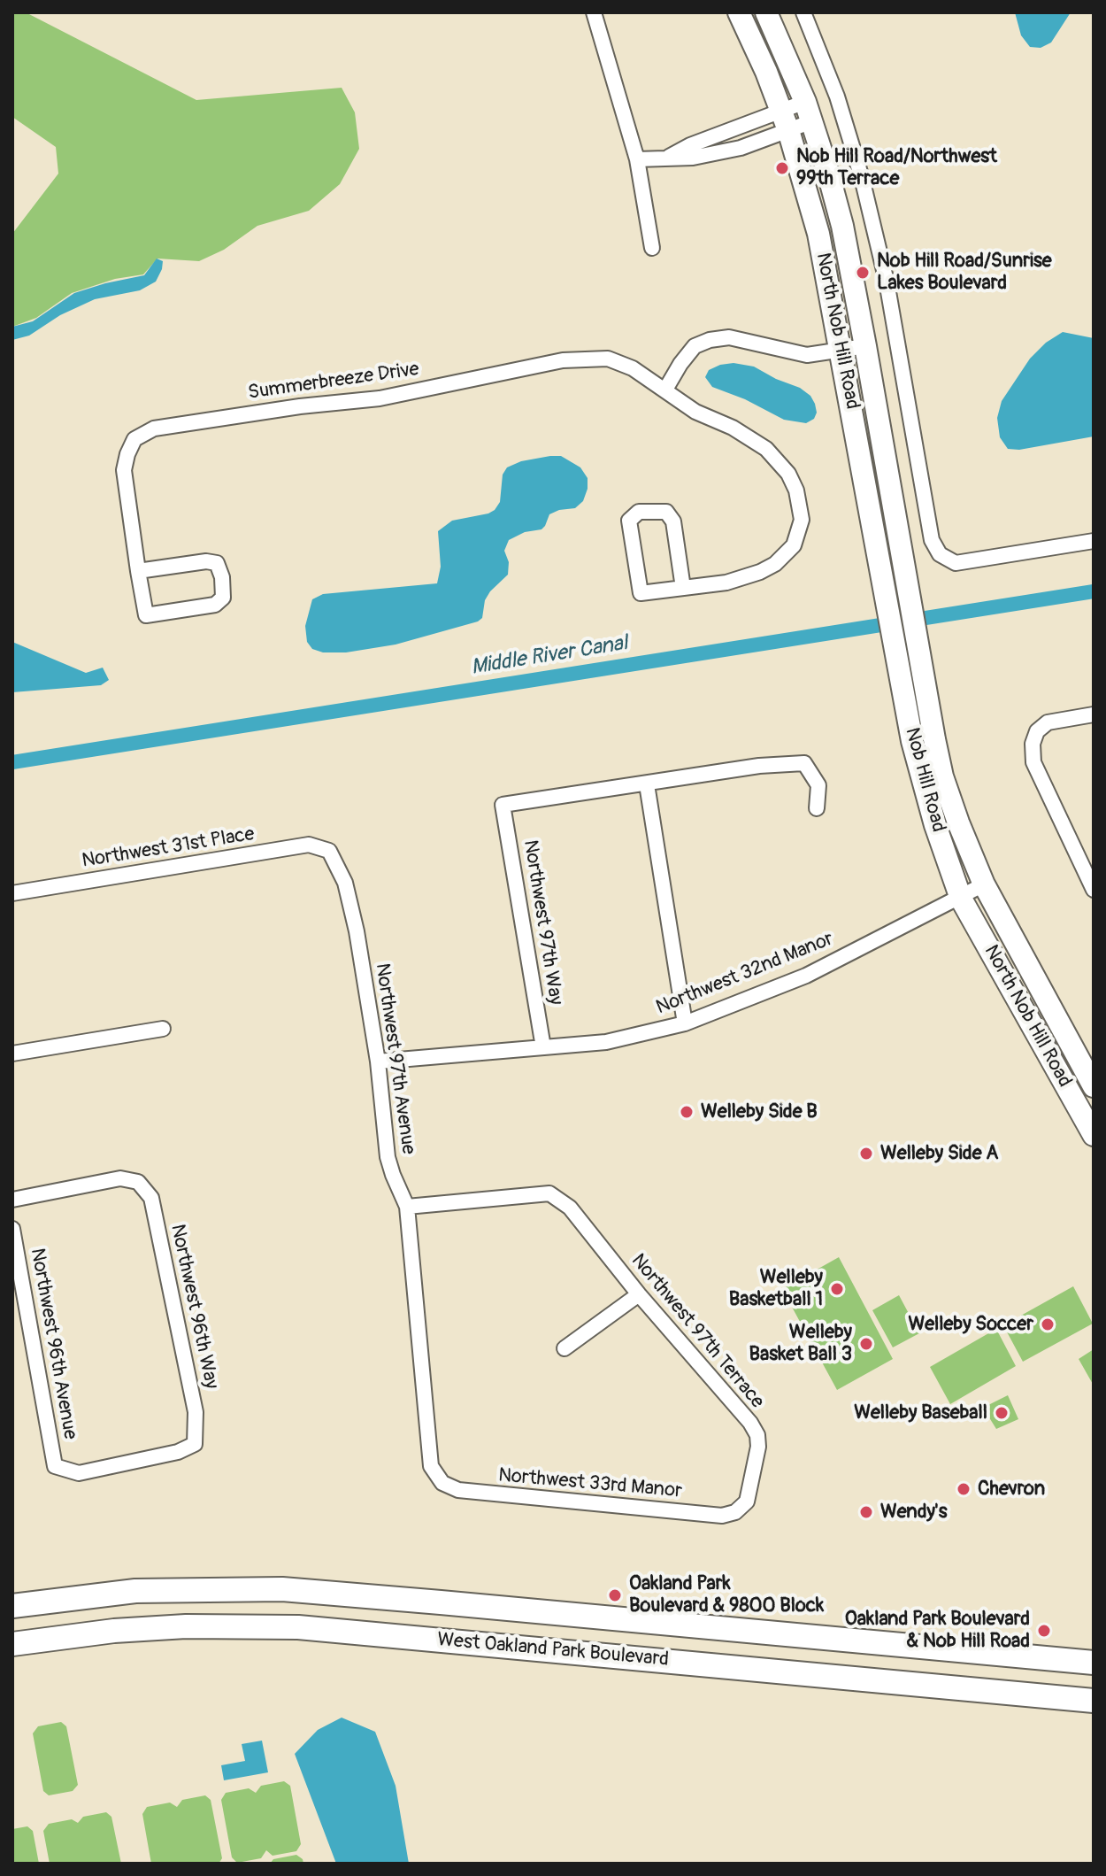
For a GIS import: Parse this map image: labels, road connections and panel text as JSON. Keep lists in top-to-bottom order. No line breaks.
{"streets":{"main road":["North Nob Hill Road","Nob Hill Road","West Oakland Park Boulevard"],"street":["Summerbreeze Drive","Northwest 31st Place","Northwest 97th Way","Northwest 32nd Manor","Northwest 97th Avenue","Northwest 96th Way","Northwest 97th Terrace","Northwest 96th Avenue","Northwest 33rd Manor"]},"crossings":[["North Nob Hill Road","Nob Hill Road"],["North Nob Hill Road","Northwest 32nd Manor"],["Nob Hill Road","Northwest 32nd Manor"],["Northwest 31st Place","Northwest 97th Avenue"],["Northwest 97th Way","Northwest 32nd Manor"],["Northwest 32nd Manor","Northwest 97th Avenue"],["Northwest 97th Avenue","Northwest 97th Terrace"],["Northwest 97th Avenue","Northwest 33rd Manor"],["Northwest 96th Way","Northwest 96th Avenue"],["Northwest 97th Terrace","Northwest 33rd Manor"]],"water":["Middle River Canal"],"places":["Nob Hill Road/Northwest 99th Terrace","Nob Hill Road/Sunrise Lakes Boulevard","Welleby Side B","Welleby Side A","Welleby Basketball 1","Welleby Soccer","Welleby Basket Ball 3","Welleby Baseball","Chevron","Wendy's","Oakland Park Boulevard & 9800 Block","Oakland Park Boulevard & Nob Hill Road"]}
